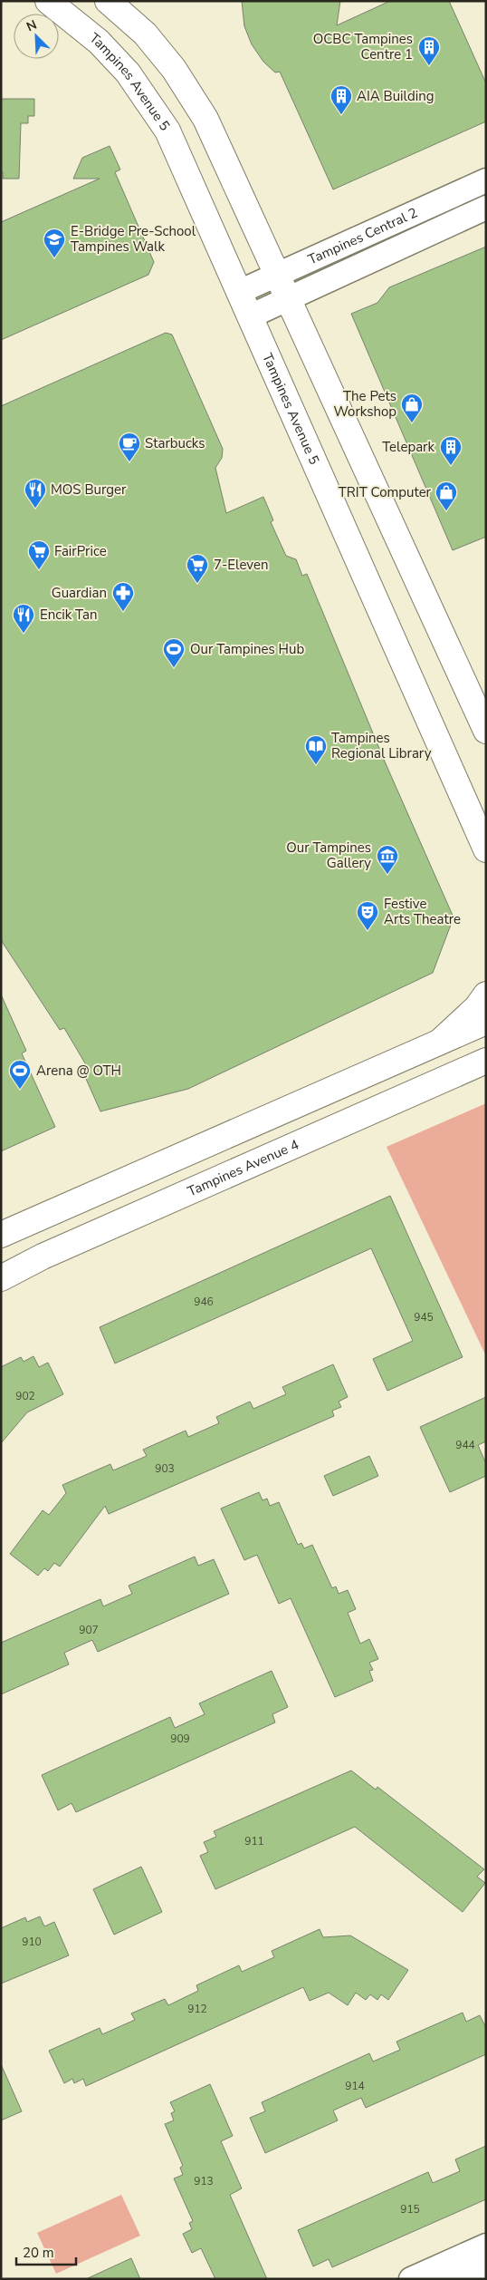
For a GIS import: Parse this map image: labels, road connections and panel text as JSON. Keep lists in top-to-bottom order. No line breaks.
{"streets":{"main road":["Tampines Avenue 5","Tampines Avenue 4"],"street":["Tampines Central 2"]},"crossings":[["Tampines Avenue 5","Tampines Central 2"]],"places":{"building":["OCBC Tampines Centre 1","AIA Building","Telepark"],"school or university":["E-Bridge Pre-School Tampines Walk"],"shop":["The Pets Workshop","TRIT Computer"],"cafe":["Starbucks"],"restaurant":["MOS Burger","Encik Tan"],"supermarket":["FairPrice","7-Eleven"],"pharmacy":["Guardian"],"sports":["Our Tampines Hub","Arena @ OTH"],"library":["Tampines Regional Library"],"museum":["Our Tampines Gallery"],"theatre":["Festive Arts Theatre"]},"house_numbers":["946","945","902","944","903","907","909","911","910","912","914","913","915"],"scale_bar":"20 m","north":"top left"}
